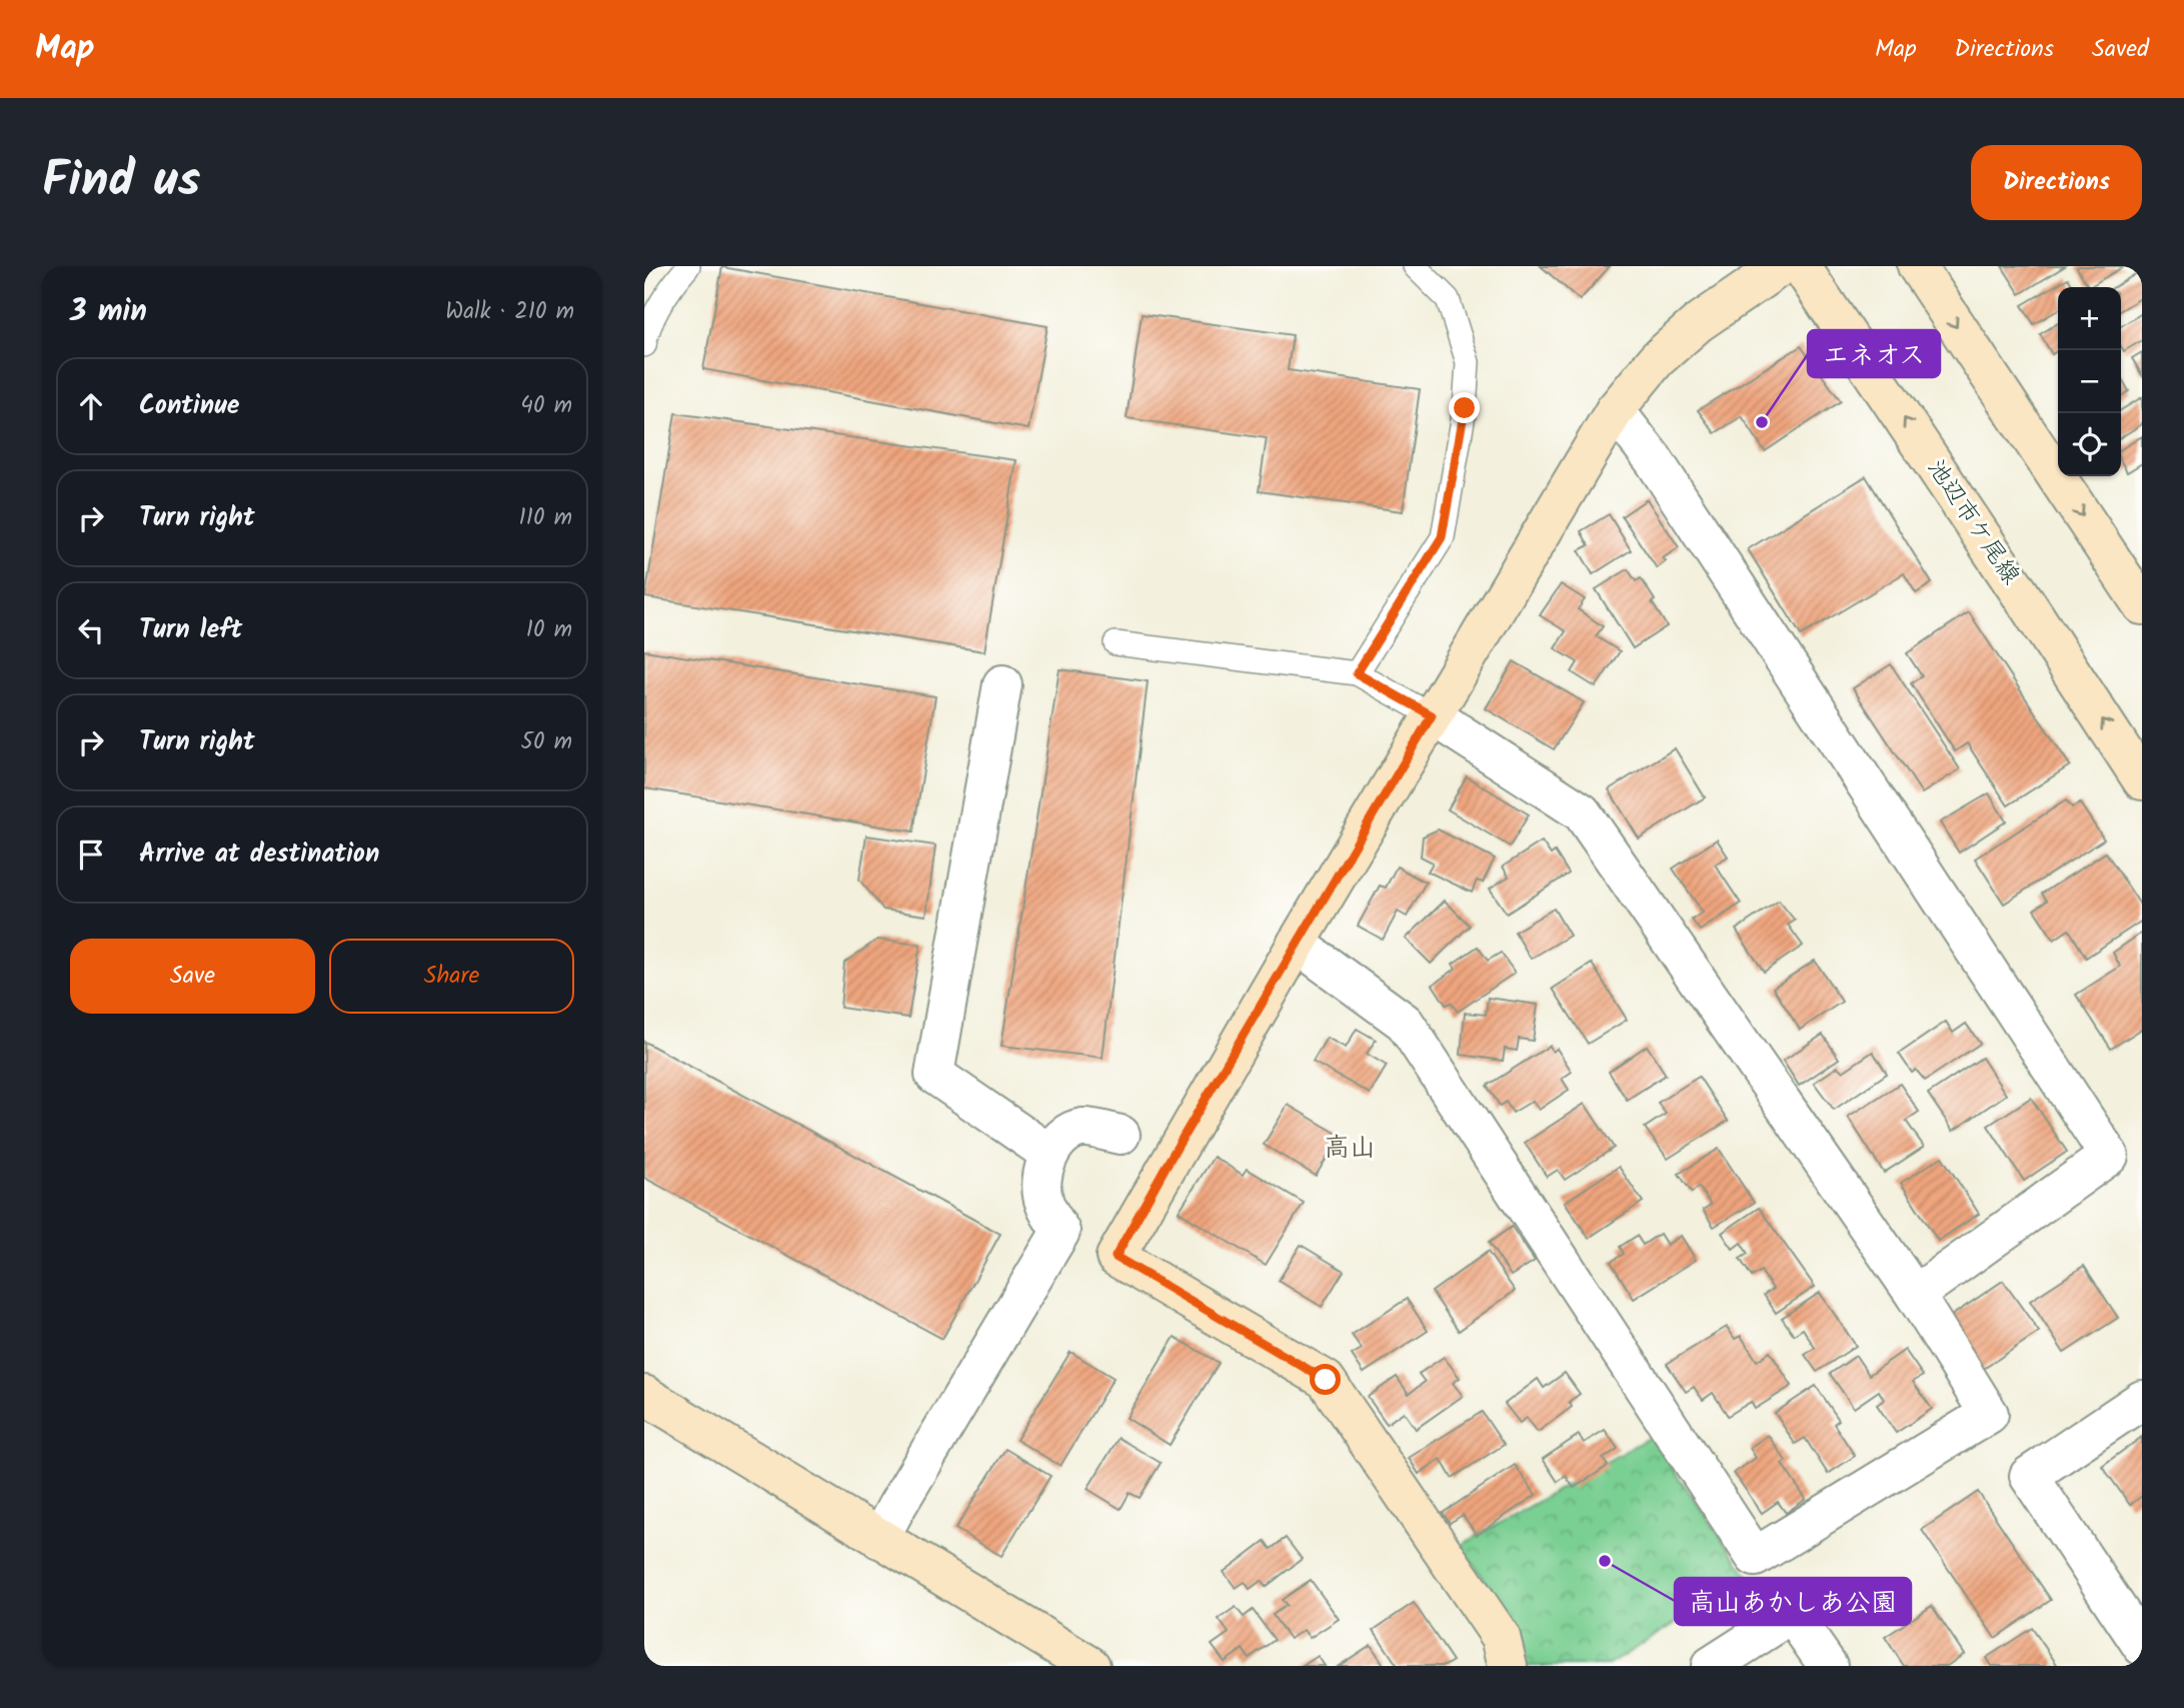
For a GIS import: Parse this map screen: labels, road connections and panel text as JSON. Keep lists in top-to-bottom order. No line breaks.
{"streets":{"street":["池辺市ケ尾線"]},"districts":["高山"],"places":["エネオス","高山あかしあ公園"],"page":{"header":"Map","nav":["Map","Directions","Saved"],"title":"Find us","buttons":["Directions",["Save","Share"]],"heading":["3 min","Walk · 210 m"],"map_buttons":["+","−"],"list":[["Continue","40 m"],["Turn right","110 m"],["Turn left","10 m"],["Turn right","50 m"],"Arrive at destination"]}}
